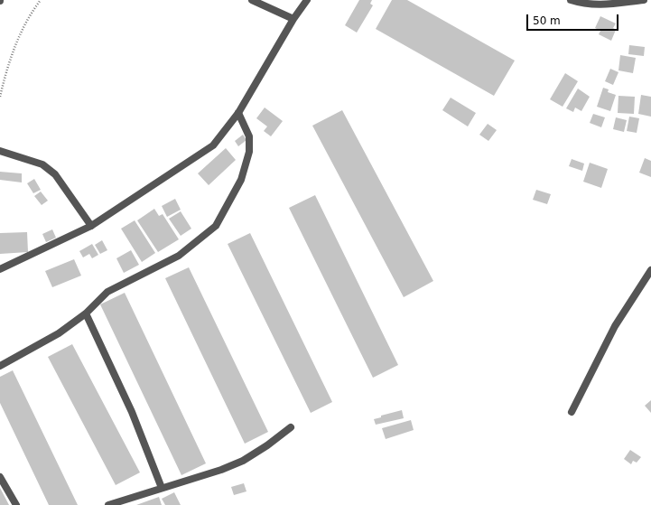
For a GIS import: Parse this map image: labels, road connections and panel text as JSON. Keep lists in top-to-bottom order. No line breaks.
{"scale_bar":"50 m"}
